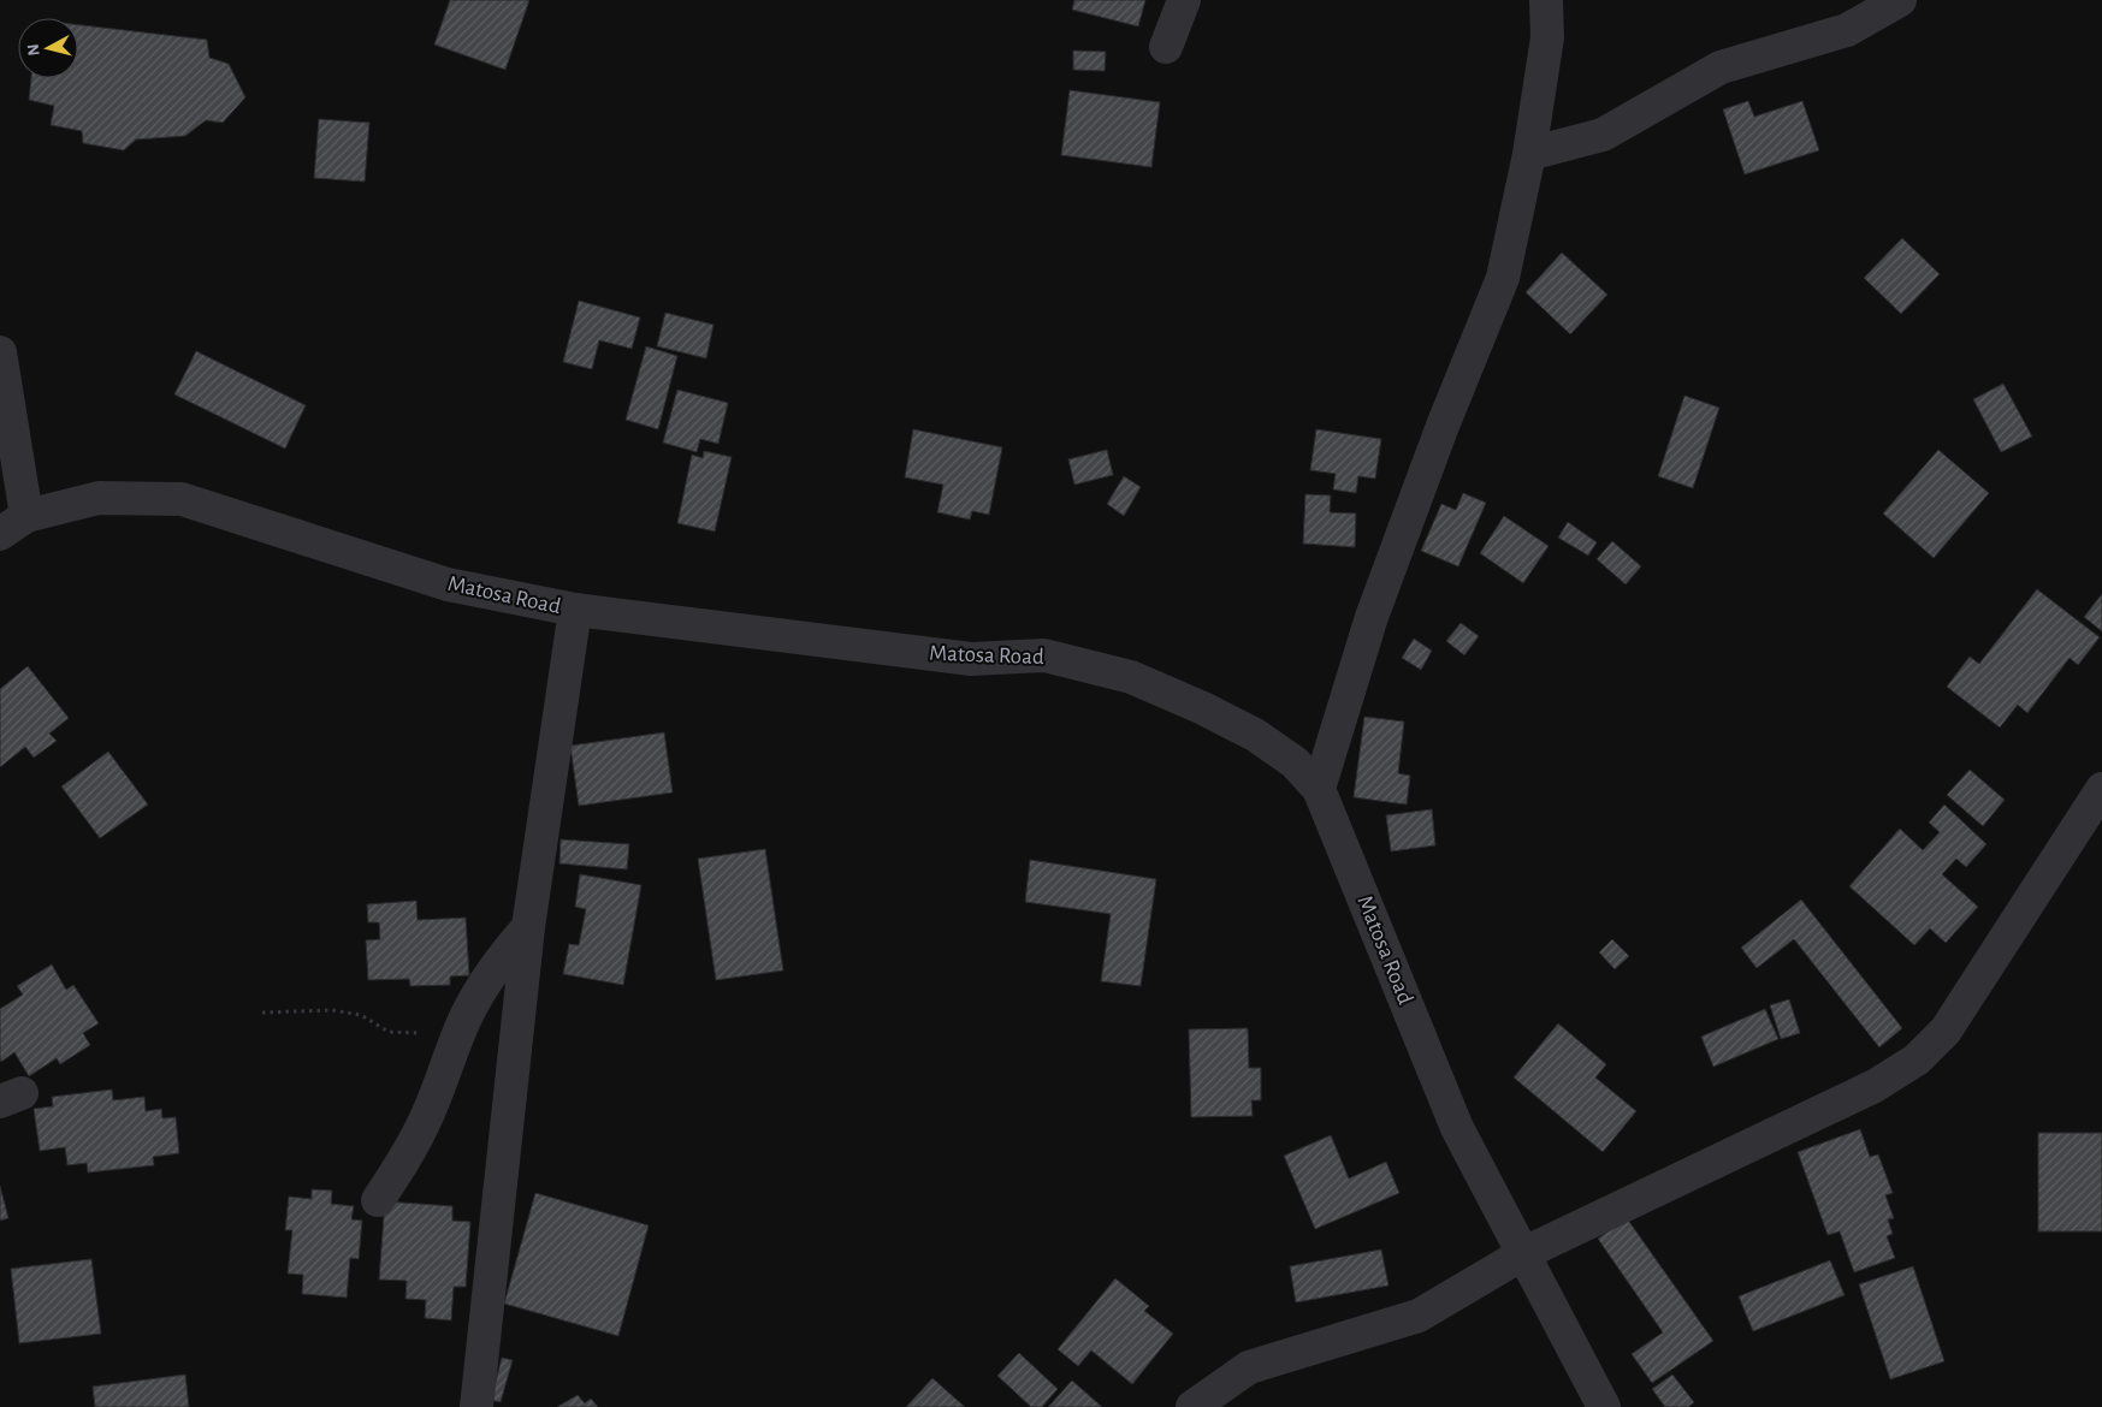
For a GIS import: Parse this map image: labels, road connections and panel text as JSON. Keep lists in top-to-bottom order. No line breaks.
{"streets":{"street":["Matosa Road"]},"north":"left"}
